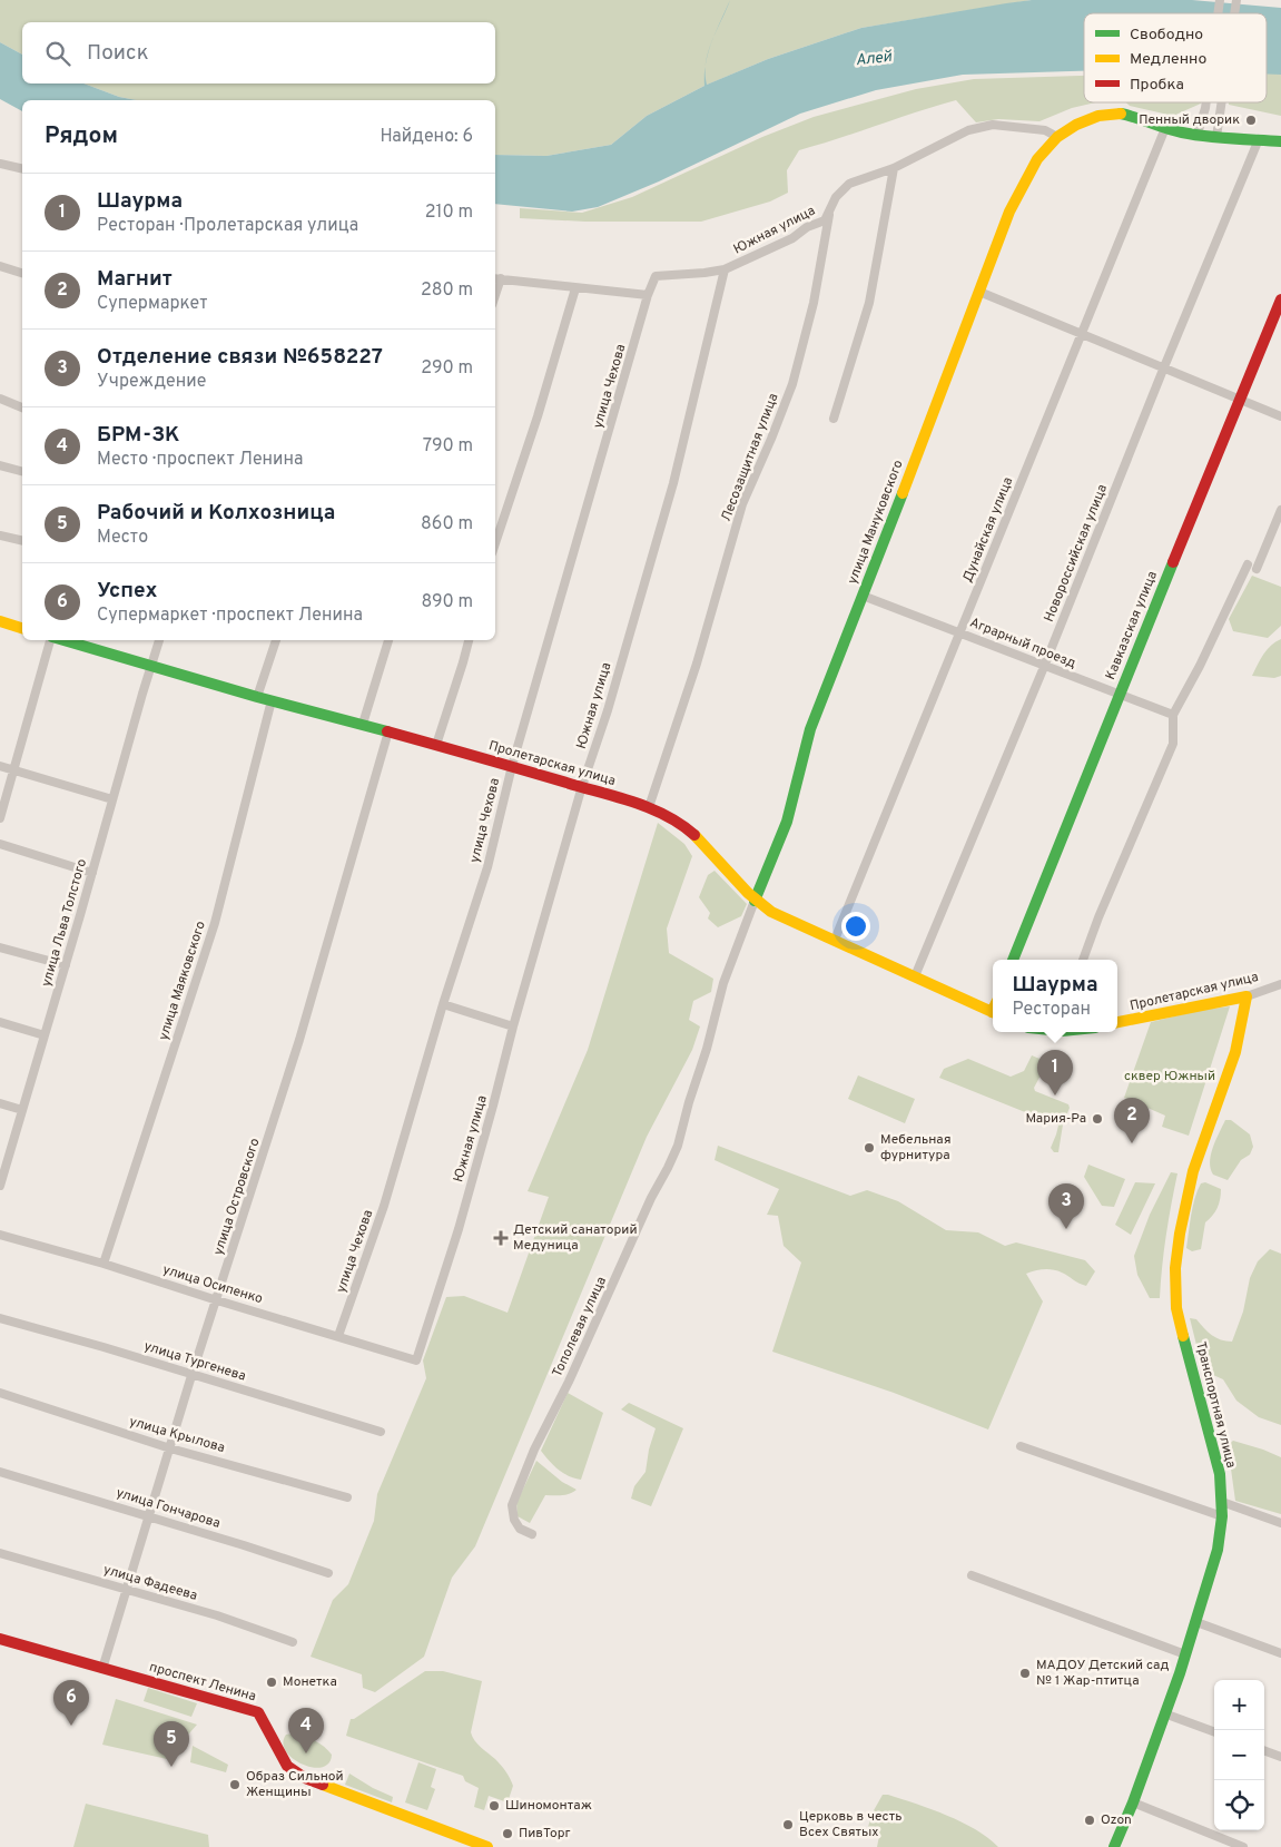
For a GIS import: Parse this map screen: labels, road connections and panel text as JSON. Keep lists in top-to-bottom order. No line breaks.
{"streets":{"street":["Южная улица","улица Чехова","Лесозащитная улица","улица Мануковского","Дунайская улица","Новороссийская улица","Кавказская улица","Аграрный проезд","Пролетарская улица","улица Льва Толстого","улица Маяковского","улица Островского","улица Осипенко","Тополевая улица","улица Тургенева","Транспортная улица","улица Крылова","улица Гончарова","улица Фадеева","проспект Ленина"]},"crossings":[["Южная улица","улица Чехова"],["Южная улица","Лесозащитная улица"],["Южная улица","Пролетарская улица"],["Южная улица","улица Осипенко"],["улица Чехова","Пролетарская улица"],["улица Чехова","улица Осипенко"],["Лесозащитная улица","Пролетарская улица"],["улица Мануковского","Дунайская улица"],["улица Мануковского","Новороссийская улица"],["улица Мануковского","Аграрный проезд"],["улица Мануковского","Пролетарская улица"],["улица Мануковского","Тополевая улица"],["Дунайская улица","Аграрный проезд"],["Дунайская улица","Пролетарская улица"],["Новороссийская улица","Аграрный проезд"],["Новороссийская улица","Пролетарская улица"],["Кавказская улица","Аграрный проезд"],["Пролетарская улица","улица Льва Толстого"],["Пролетарская улица","улица Маяковского"],["Пролетарская улица","улица Островского"],["Пролетарская улица","Тополевая улица"],["Пролетарская улица","Транспортная улица"],["улица Маяковского","улица Осипенко"],["улица Островского","улица Осипенко"],["улица Островского","улица Тургенева"],["улица Островского","улица Крылова"],["улица Островского","улица Гончарова"],["улица Островского","улица Фадеева"],["улица Островского","проспект Ленина"]],"water":["Алей"],"parks":["сквер Южный"],"places":{"other":["Пенный дворик","Мария-Ра","Мебельная фурнитура","МАДОУ Детский сад № 1 Жар-птитца","Монетка","Образ Сильной Женщины","Шиномонтаж","Ozon","Церковь в честь Всех Святых","ПивТорг"],"health":["Детский санаторий Медуница"]},"legend":["Свободно","Медленно","Пробка"],"page":{"search":"Поиск","heading":["Рядом","Найдено: 6"],"list":[{"mark":"1","name":"Шаурма","note":"Ресторан · Пролетарская улица","value":"210 m"},{"mark":"2","name":"Магнит","note":"Супермаркет","value":"280 m"},{"mark":"3","name":"Отделение связи №658227","note":"Учреждение","value":"290 m"},{"mark":"4","name":"БРМ-ЗК","note":"Место · проспект Ленина","value":"790 m"},{"mark":"5","name":"Рабочий и Колхозница","note":"Место","value":"860 m"},{"mark":"6","name":"Успех","note":"Супермаркет · проспект Ленина","value":"890 m"}],"popup":["Шаурма","Ресторан"],"pins":["1","2","3","6","4","5"],"map_buttons":["+","−"]}}
